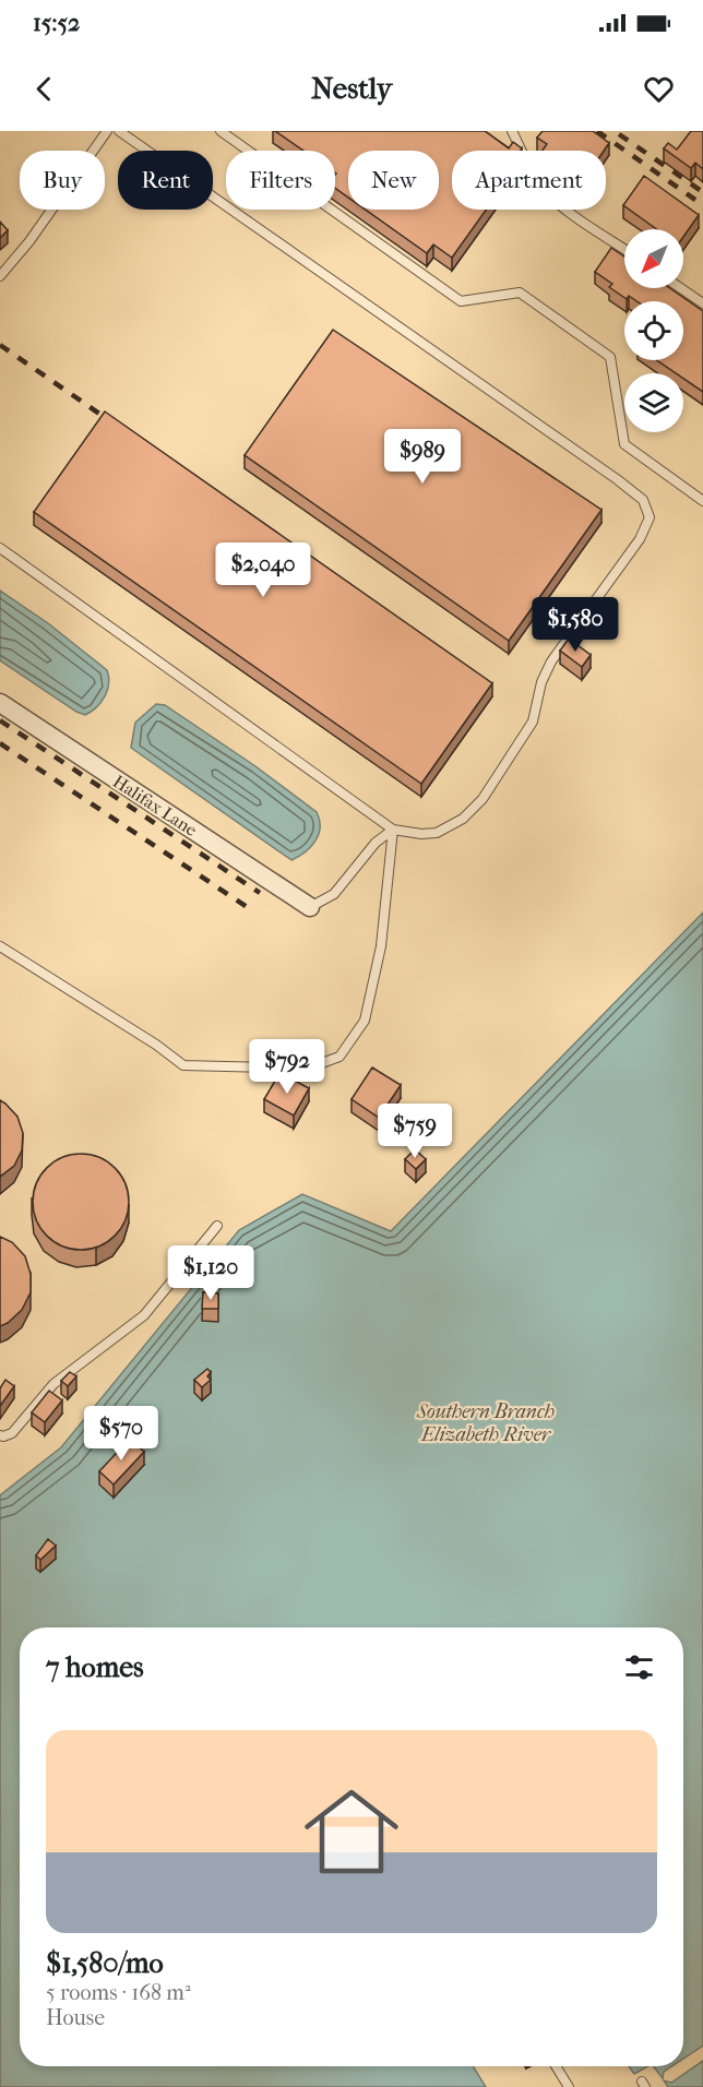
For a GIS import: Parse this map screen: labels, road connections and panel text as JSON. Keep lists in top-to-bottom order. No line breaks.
{"streets":{"street":["Halifax Lane"]},"water":["Southern Branch Elizabeth River"],"north":"bottom left","page":{"status":"15:52","header":"Nestly","chip":["Buy","Rent","Filters","New","Apartment"],"price":["$989","$2,040","$1,580","$792","$759","$1,120","$570"],"heading":"7 homes","list":[{"name":"$1,580/mo","note":"5 rooms · 168 m² · House"}]}}
